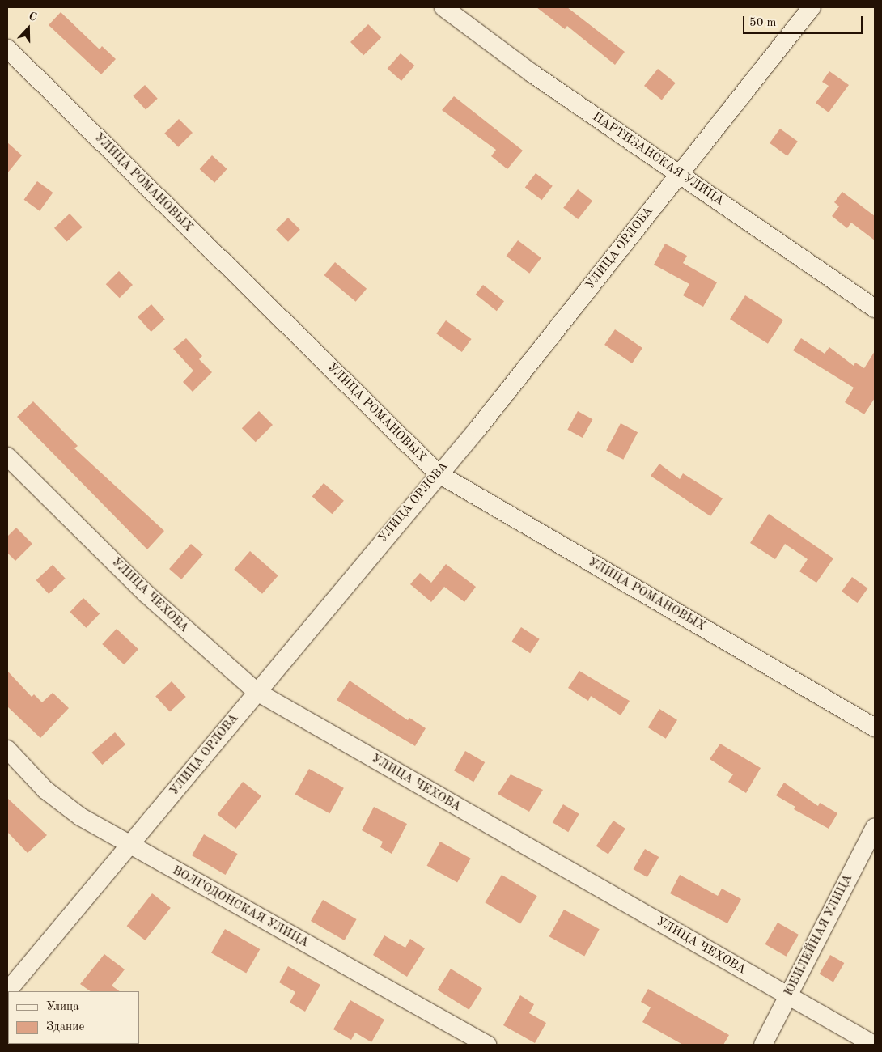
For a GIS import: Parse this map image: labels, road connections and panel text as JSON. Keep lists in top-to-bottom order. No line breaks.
{"streets":{"street":["ПАРТИЗАНСКАЯ УЛИЦА","УЛИЦА РОМАНОВЫХ","УЛИЦА ОРЛОВА","УЛИЦА ЧЕХОВА","ВОЛГОДОНСКАЯ УЛИЦА","ЮБИЛЕЙНАЯ УЛИЦА"]},"crossings":[["ПАРТИЗАНСКАЯ УЛИЦА","УЛИЦА ОРЛОВА"],["УЛИЦА РОМАНОВЫХ","УЛИЦА ОРЛОВА"],["УЛИЦА ОРЛОВА","УЛИЦА ЧЕХОВА"],["УЛИЦА ОРЛОВА","ВОЛГОДОНСКАЯ УЛИЦА"],["УЛИЦА ЧЕХОВА","ЮБИЛЕЙНАЯ УЛИЦА"]],"legend":["Улица","Здание"],"scale_bar":"50 m","north":"top"}
